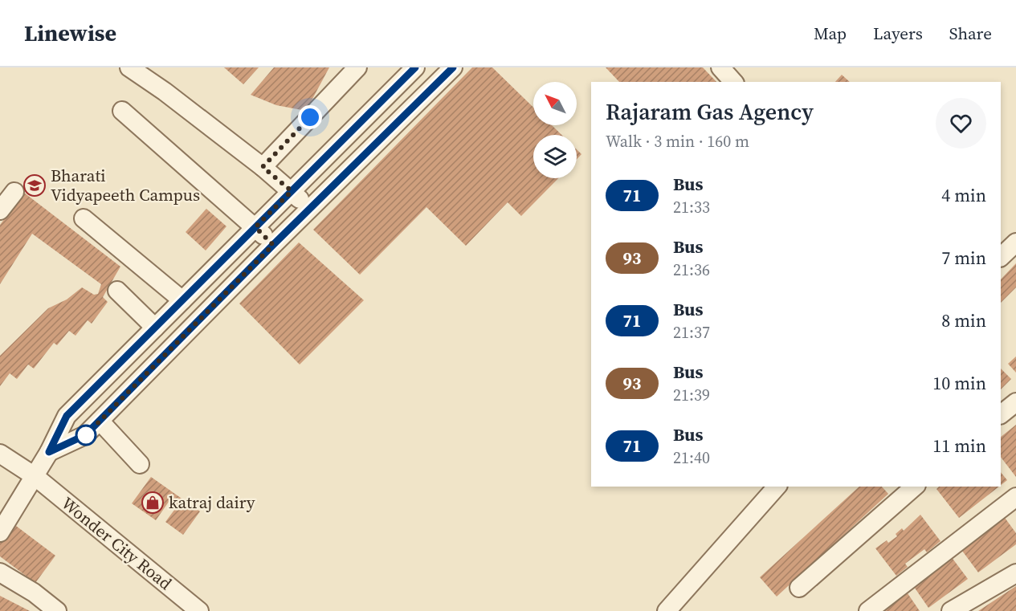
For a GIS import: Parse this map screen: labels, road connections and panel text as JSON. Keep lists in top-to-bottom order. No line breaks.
{"streets":{"street":["Wonder City Road"]},"places":{"school or university":["Bharati Vidyapeeth Campus"],"shop":["katraj dairy"]},"lines":["bus line 71"],"north":"top left","page":{"header":"Linewise","nav":["Map","Layers","Share"],"heading":["Rajaram Gas Agency","Walk · 3 min · 160 m"],"list":[{"mark":"71","name":"Bus","note":"21:33","value":"4 min"},{"mark":"93","name":"Bus","note":"21:36","value":"7 min"},{"mark":"71","name":"Bus","note":"21:37","value":"8 min"},{"mark":"93","name":"Bus","note":"21:39","value":"10 min"},{"mark":"71","name":"Bus","note":"21:40","value":"11 min"}]}}
